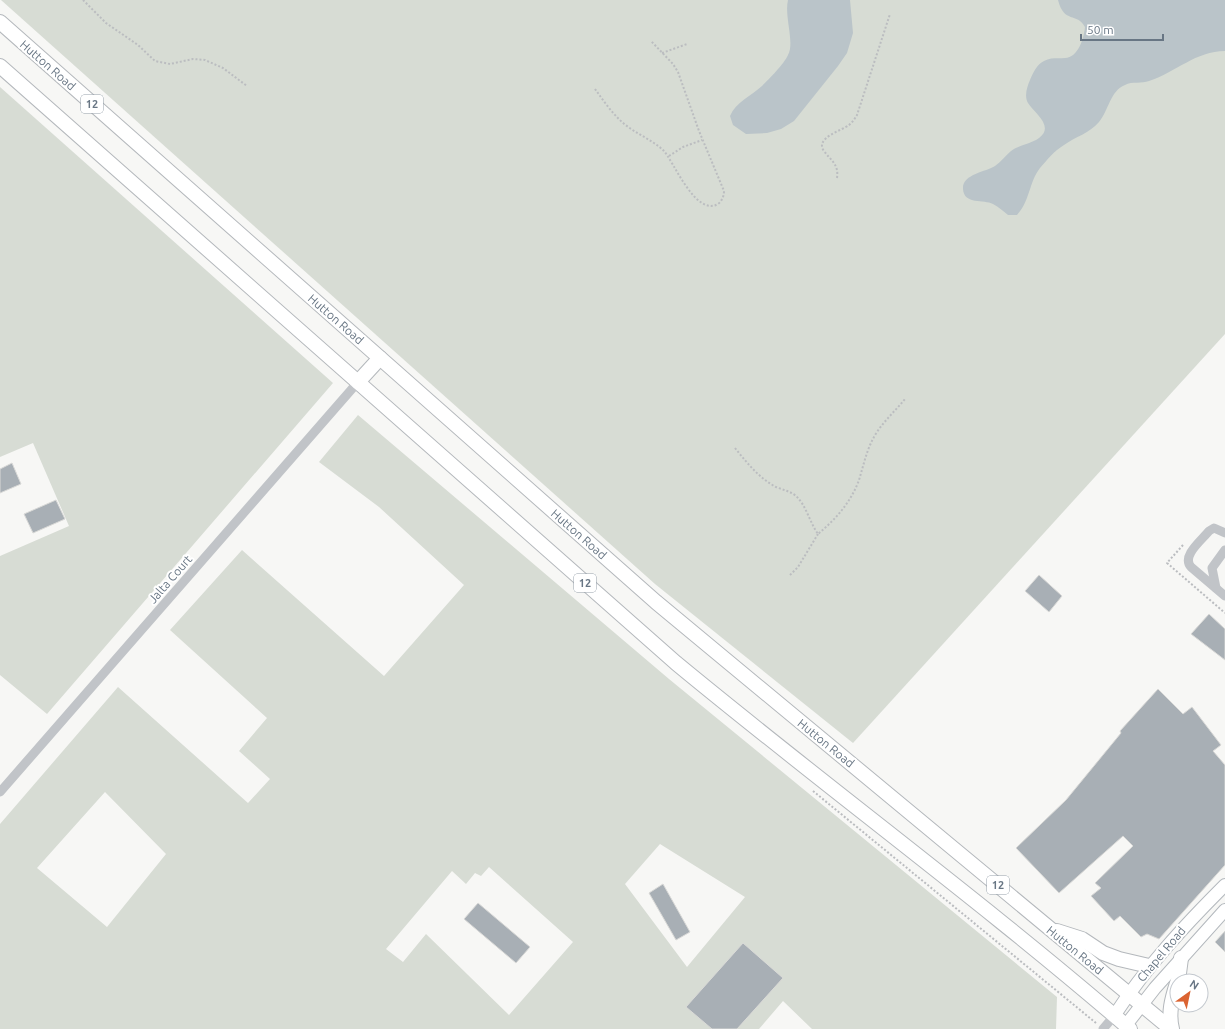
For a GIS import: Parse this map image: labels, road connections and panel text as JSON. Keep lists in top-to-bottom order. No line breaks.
{"streets":{"main road":["Hutton Road","12","Chapel Road"],"street":["Jalta Court"]},"crossings":[["Hutton Road","Jalta Court"],["Hutton Road","Chapel Road"]],"scale_bar":"50 m","north":"top right"}
